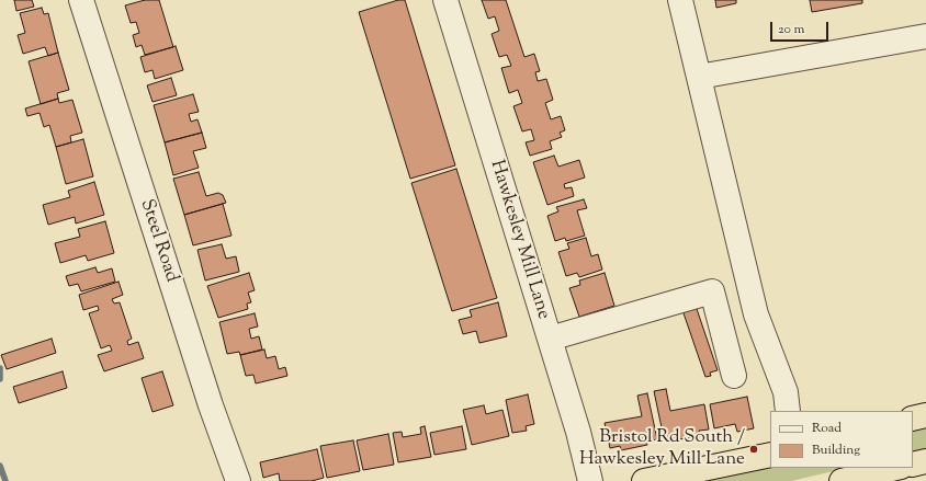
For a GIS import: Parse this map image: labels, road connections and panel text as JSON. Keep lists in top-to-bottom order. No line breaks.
{"streets":{"street":["Hawkesley Mill Lane","Steel Road"]},"places":["Bristol Rd South / Hawkesley Mill Lane"],"legend":["Road","Building"],"scale_bar":"20 m"}
